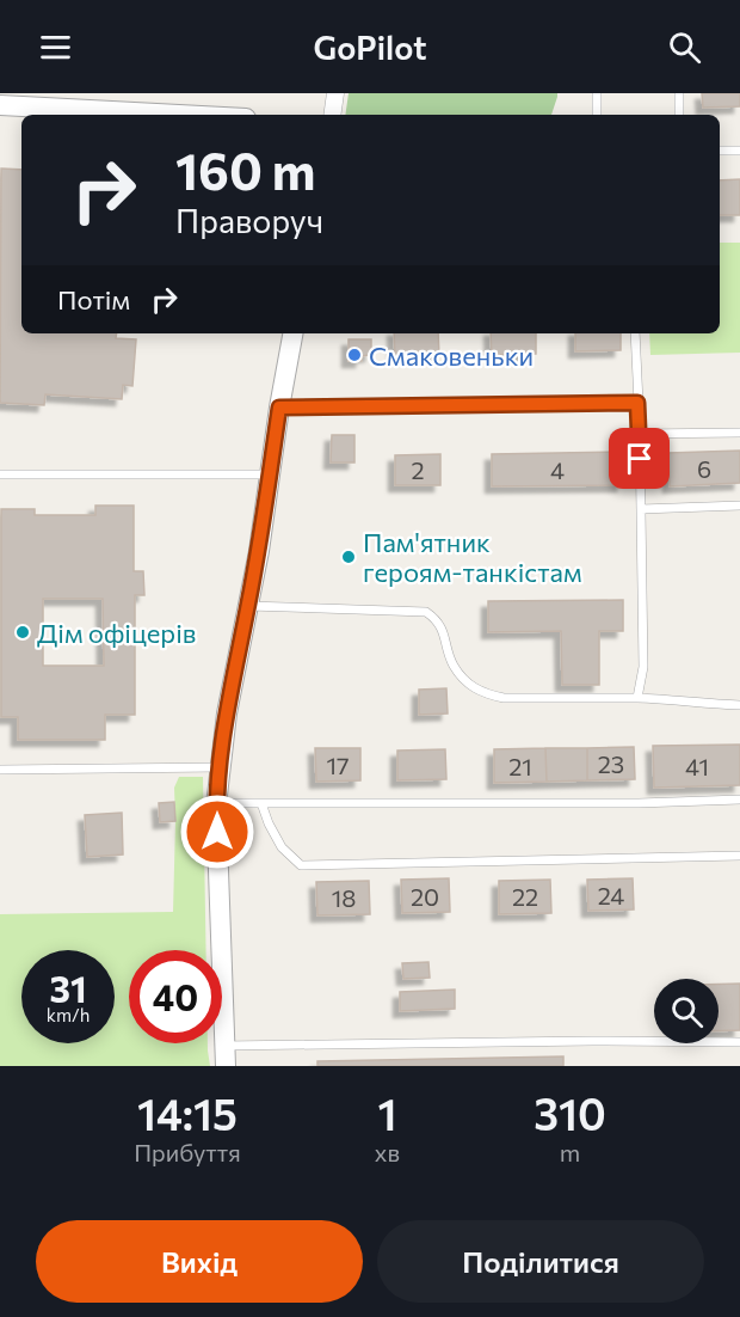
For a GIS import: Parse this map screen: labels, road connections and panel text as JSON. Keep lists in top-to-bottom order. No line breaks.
{"places":["Смаковеньки","Пам'ятник героям-танкістам","Дім офіцерів"],"house_numbers":["6","2","4","23","17","21","41","24","20","22","18"],"page":{"header":"GoPilot","turn":["160 m","Праворуч"],"then":"Потім","speed":"31 km/h","limit":"40","eta":["14:15","Прибуття","1","хв","310","m"],"buttons":["Вихід","Поділитися"]}}
